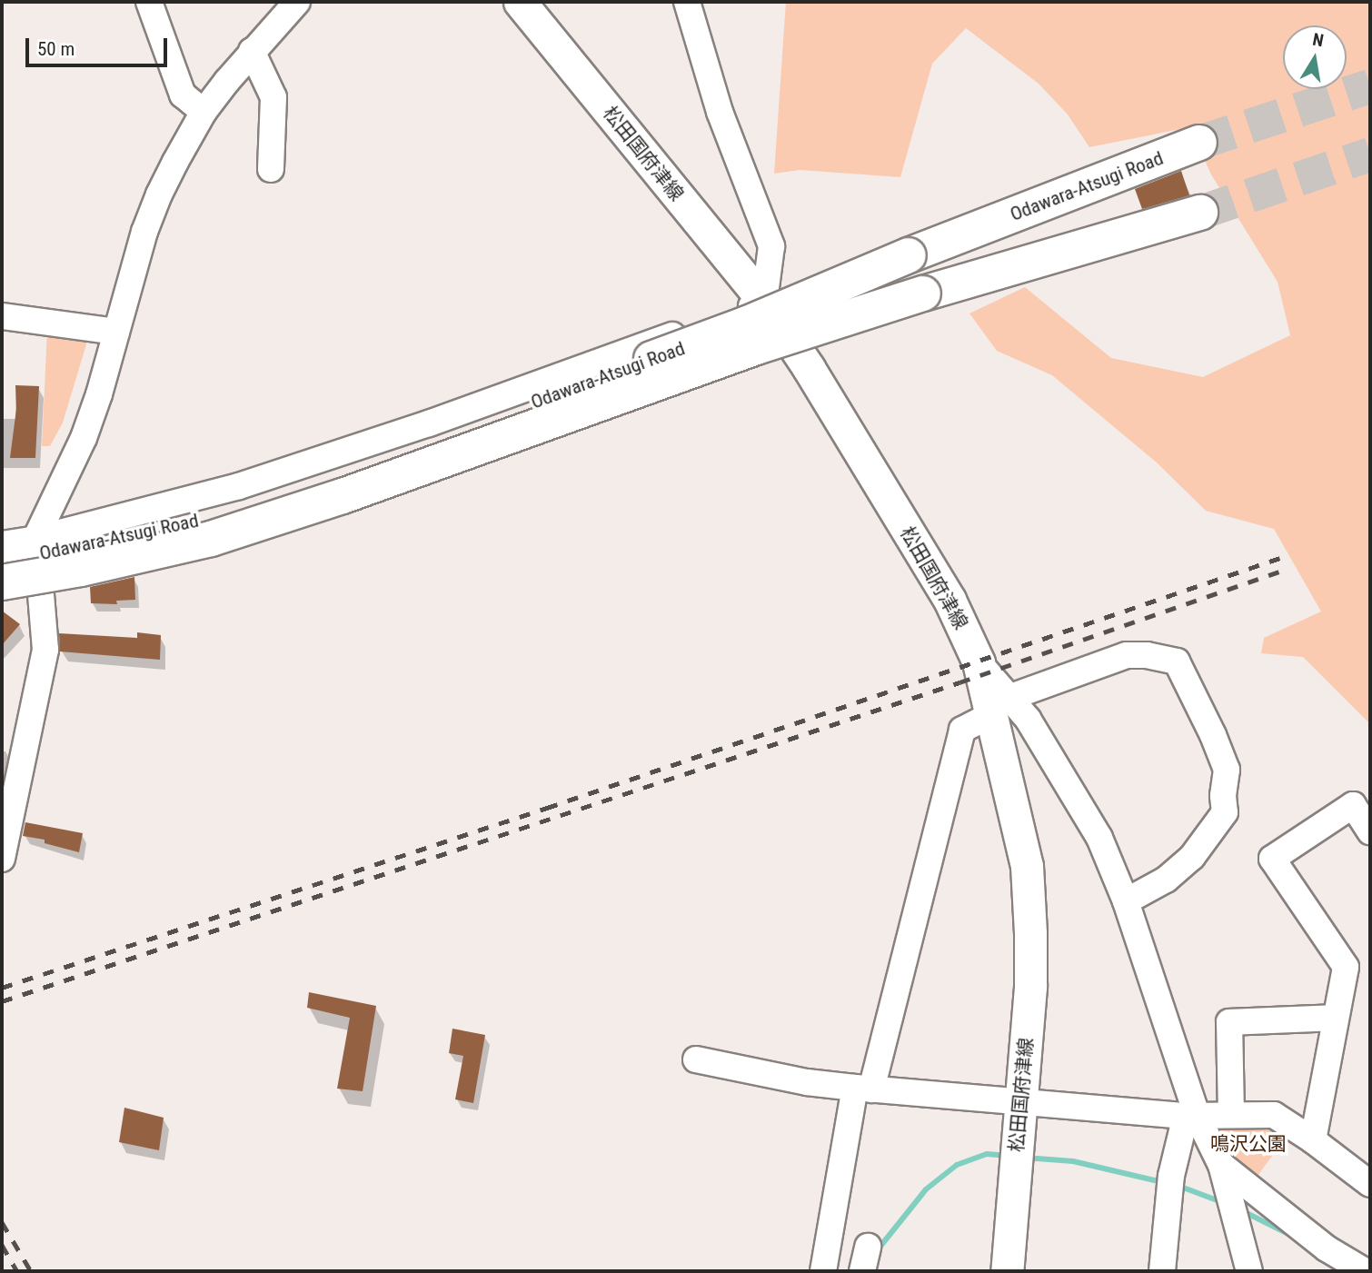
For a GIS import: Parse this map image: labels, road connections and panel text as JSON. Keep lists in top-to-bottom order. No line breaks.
{"streets":{"highway":["Odawara-Atsugi Road"],"main road":["松田国府津線"]},"parks":["鳴沢公園"],"scale_bar":"50 m","north":"top"}
